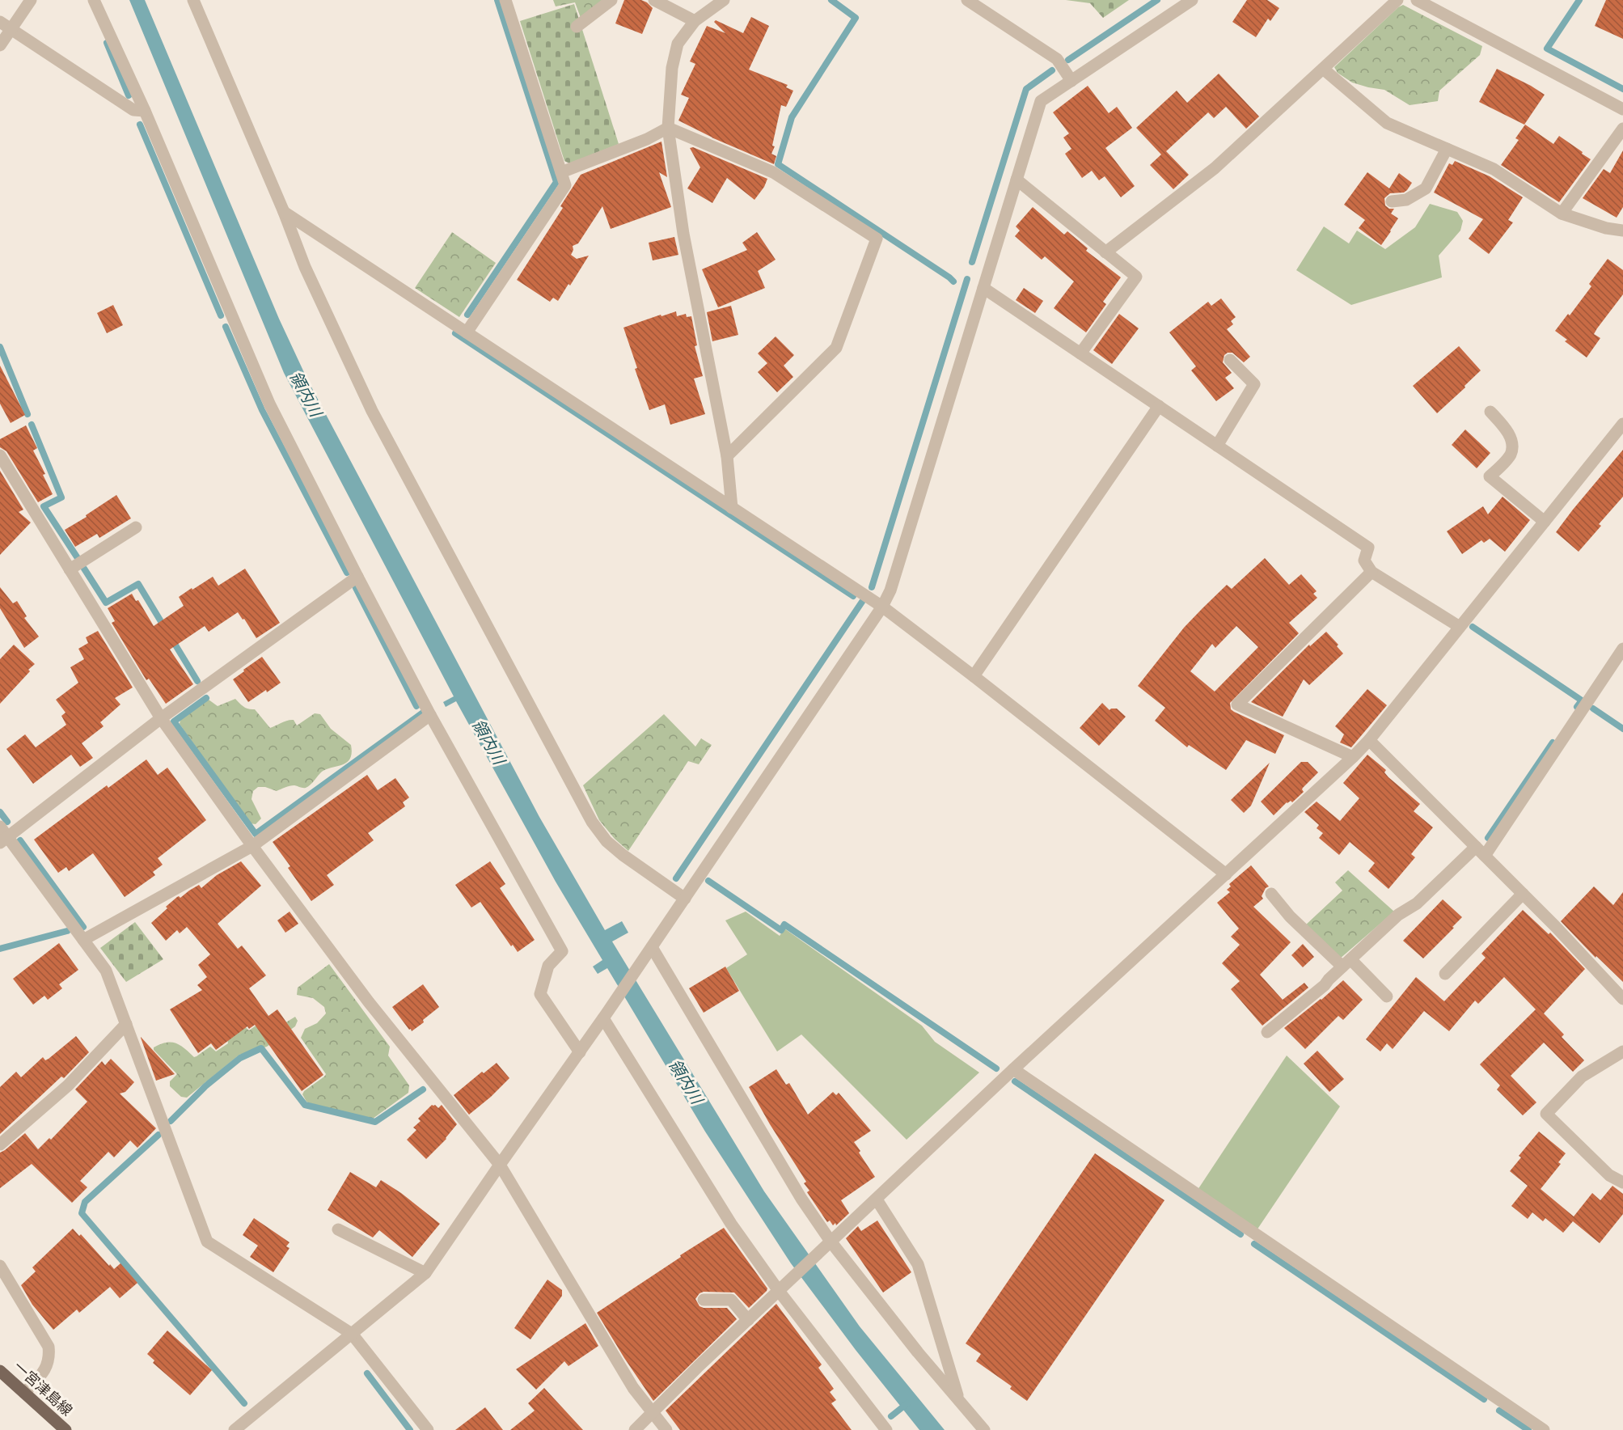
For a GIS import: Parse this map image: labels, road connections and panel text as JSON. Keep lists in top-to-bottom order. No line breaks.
{"streets":{"main road":["一宮津島線"]},"water":["領内川"]}
